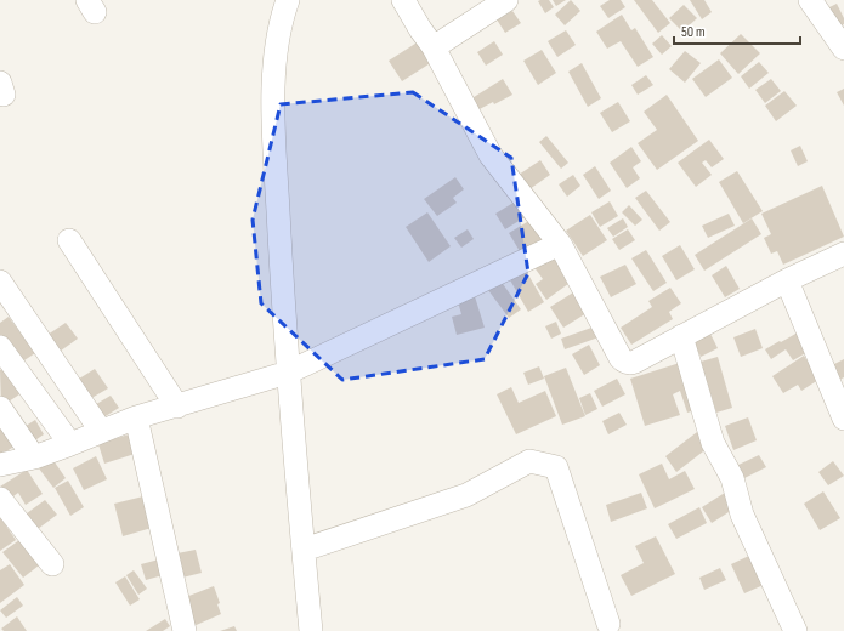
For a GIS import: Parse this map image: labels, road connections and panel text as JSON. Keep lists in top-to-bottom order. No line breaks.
{"scale_bar":"50 m"}
